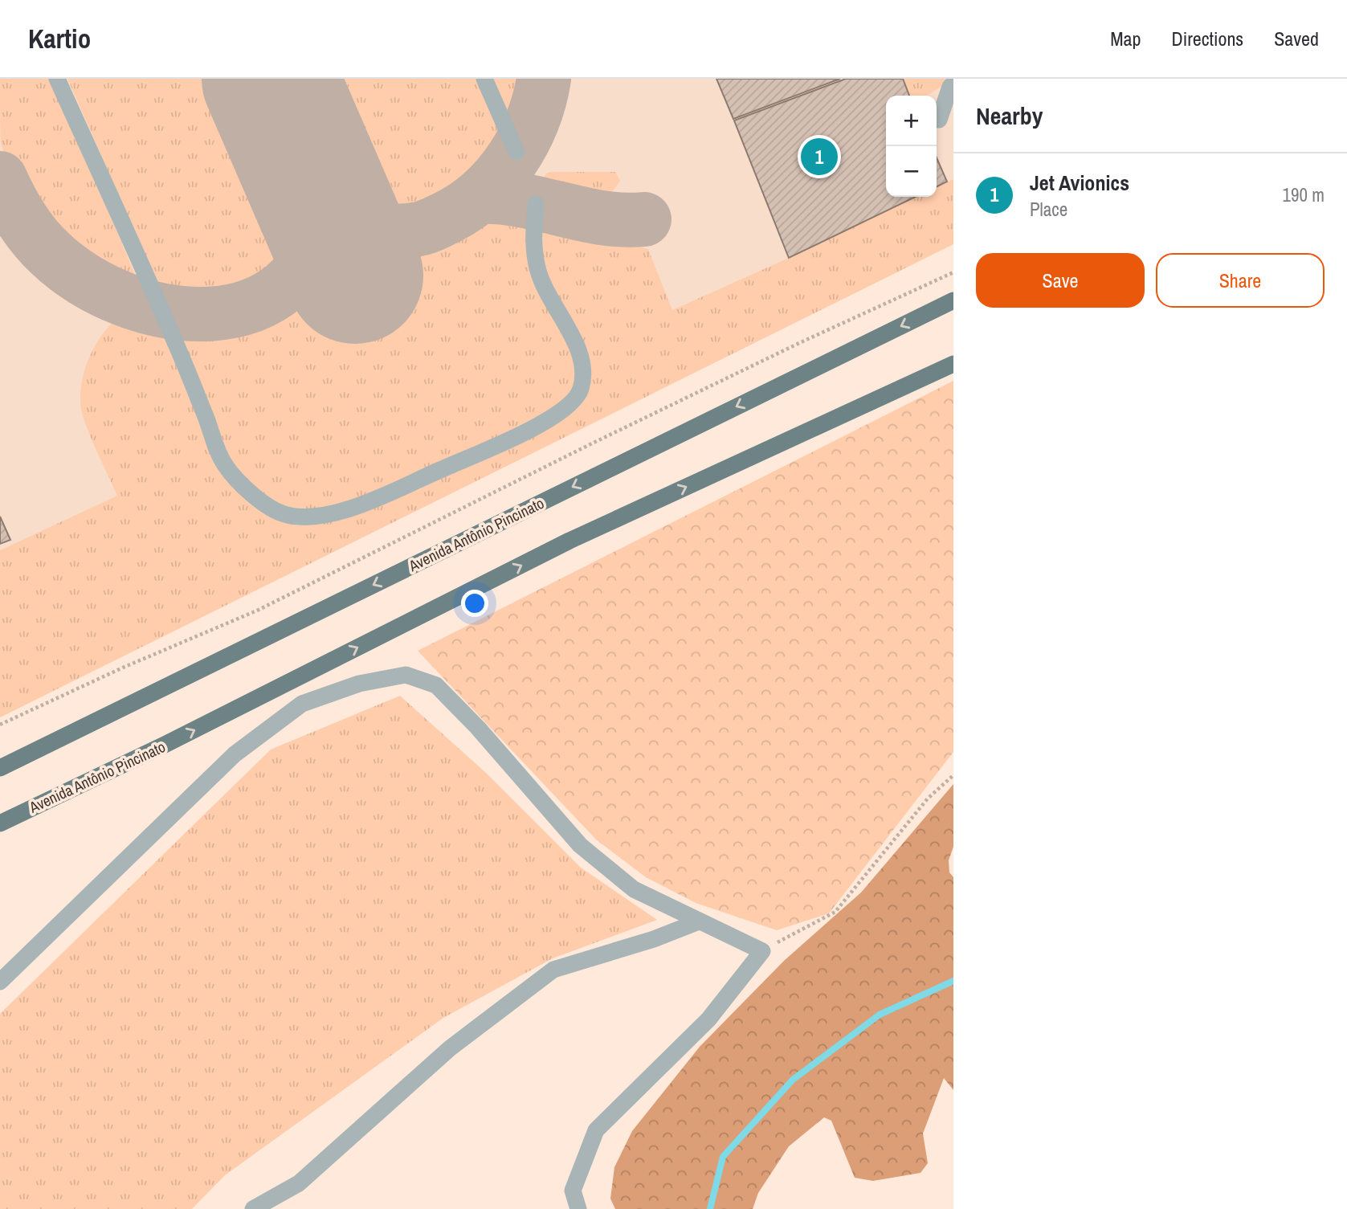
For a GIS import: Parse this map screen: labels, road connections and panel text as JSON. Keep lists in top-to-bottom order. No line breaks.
{"streets":{"main road":["Avenida Antônio Pincinato"]},"page":{"header":"Kartio","nav":["Map","Directions","Saved"],"heading":"Nearby","map_buttons":["+","−"],"pins":"1","list":[{"mark":"1","name":"Jet Avionics","note":"Place","value":"190 m"}],"buttons":["Save","Share"]}}
